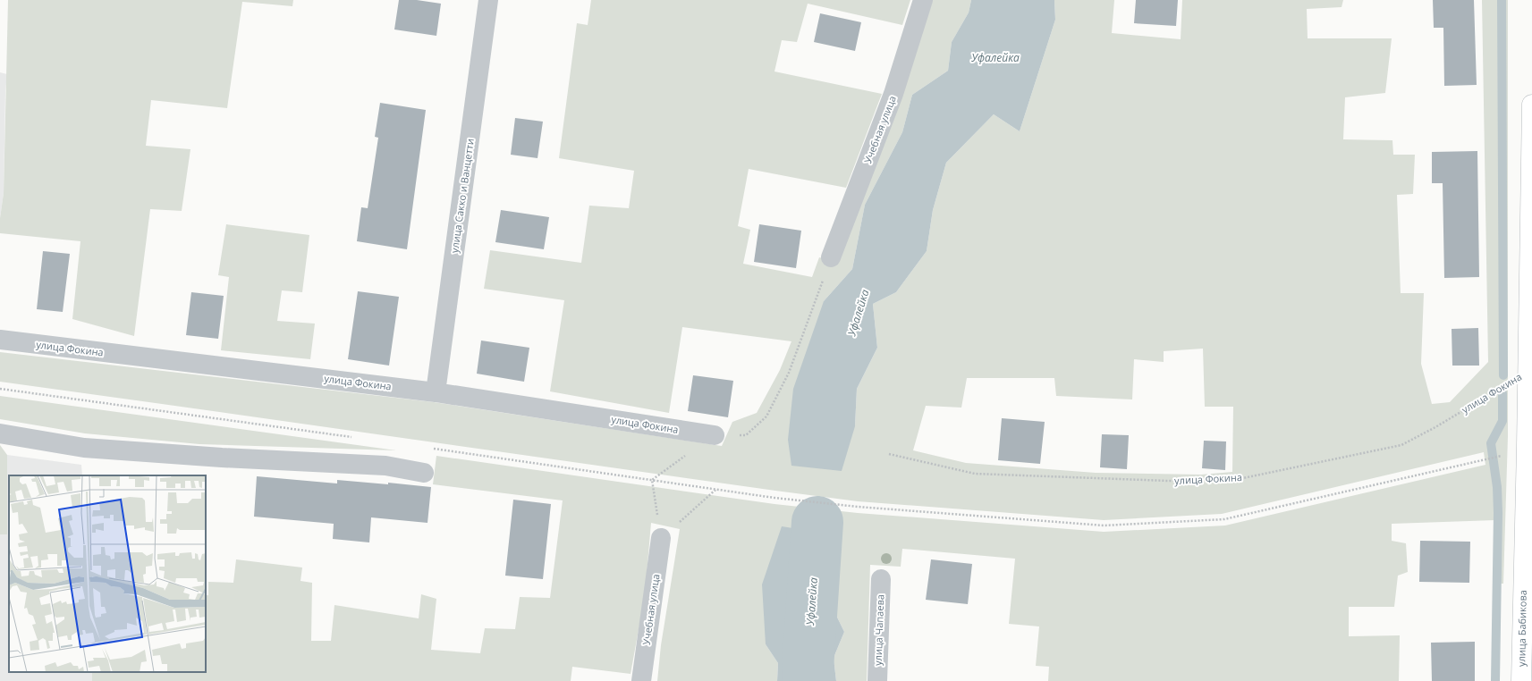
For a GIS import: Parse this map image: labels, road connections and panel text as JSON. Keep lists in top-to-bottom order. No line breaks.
{"streets":{"main road":["улица Бабикова"],"street":["Учебная улица","улица Сакко и Ванцетти","улица Фокина","улица Чапаева"]},"crossings":[["улица Сакко и Ванцетти","улица Фокина"],["улица Фокина","улица Бабикова"]],"water":["Уфалейка"]}
